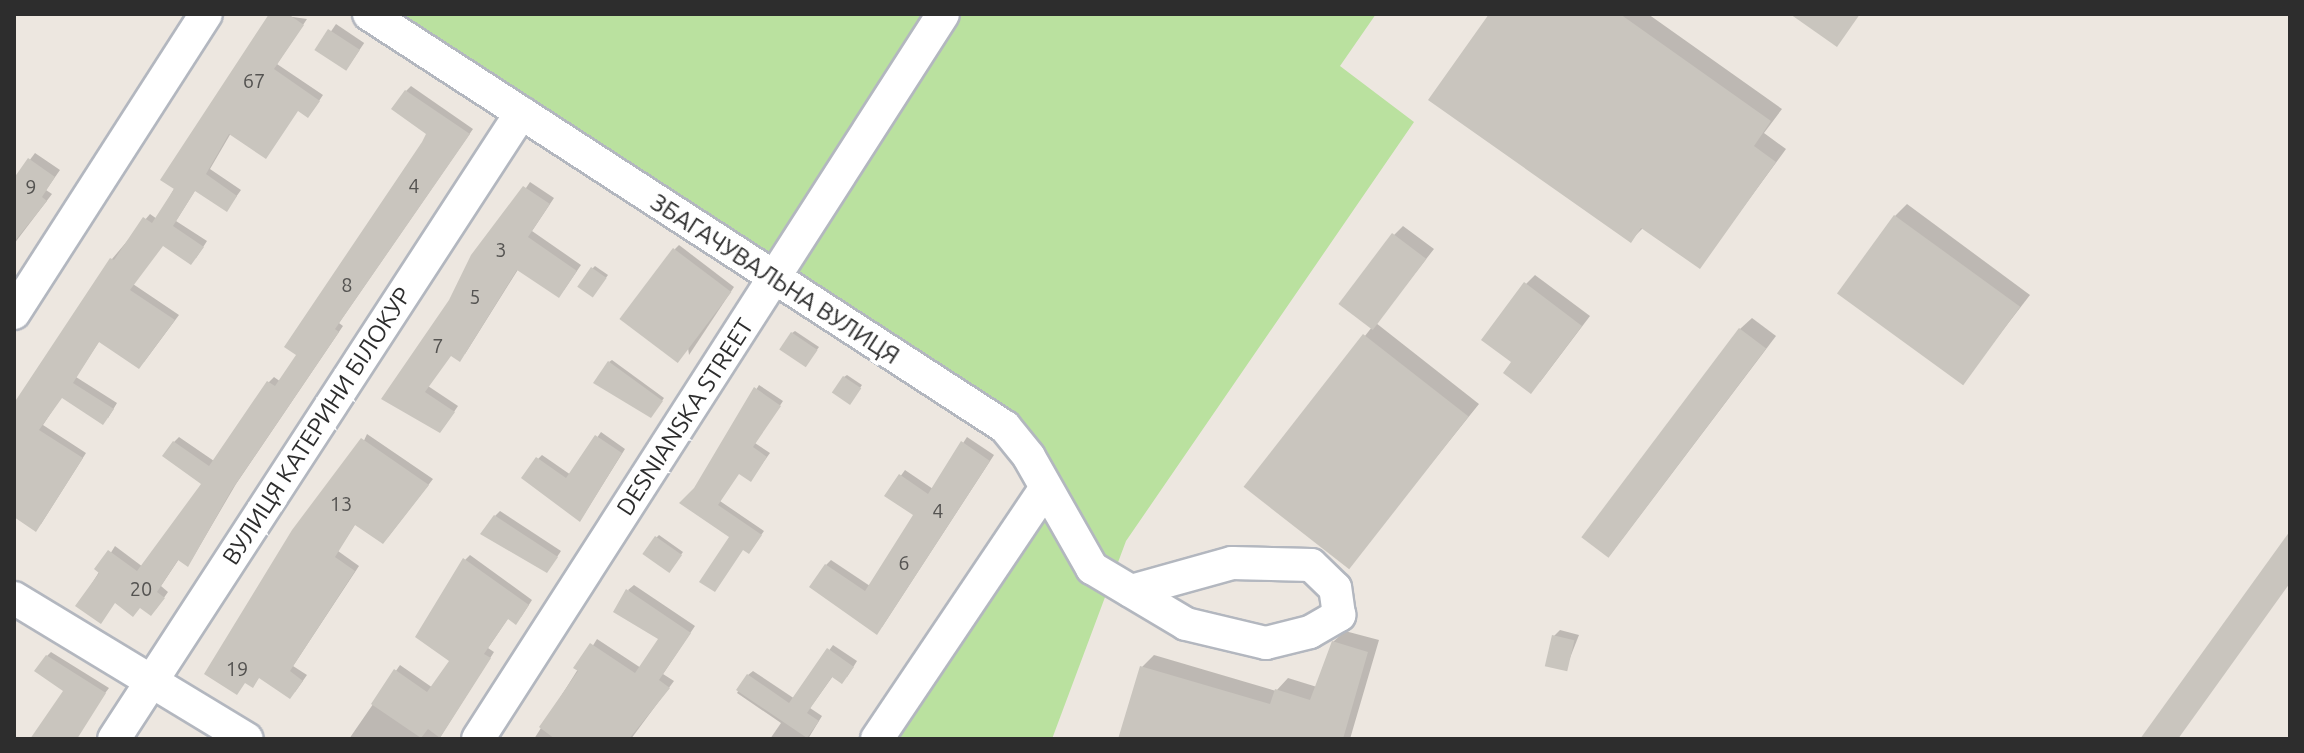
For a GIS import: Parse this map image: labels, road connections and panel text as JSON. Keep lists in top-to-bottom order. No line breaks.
{"streets":{"street":["ЗБАГАЧУВАЛЬНА ВУЛИЦЯ","DESNIANSKA STREET","ВУЛИЦЯ КАТЕРИНИ БІЛОКУР"]},"crossings":[["ЗБАГАЧУВАЛЬНА ВУЛИЦЯ","DESNIANSKA STREET"],["ЗБАГАЧУВАЛЬНА ВУЛИЦЯ","ВУЛИЦЯ КАТЕРИНИ БІЛОКУР"]],"house_numbers":["67","4","9","3","8","5","7","13","4","6","20","19"]}
